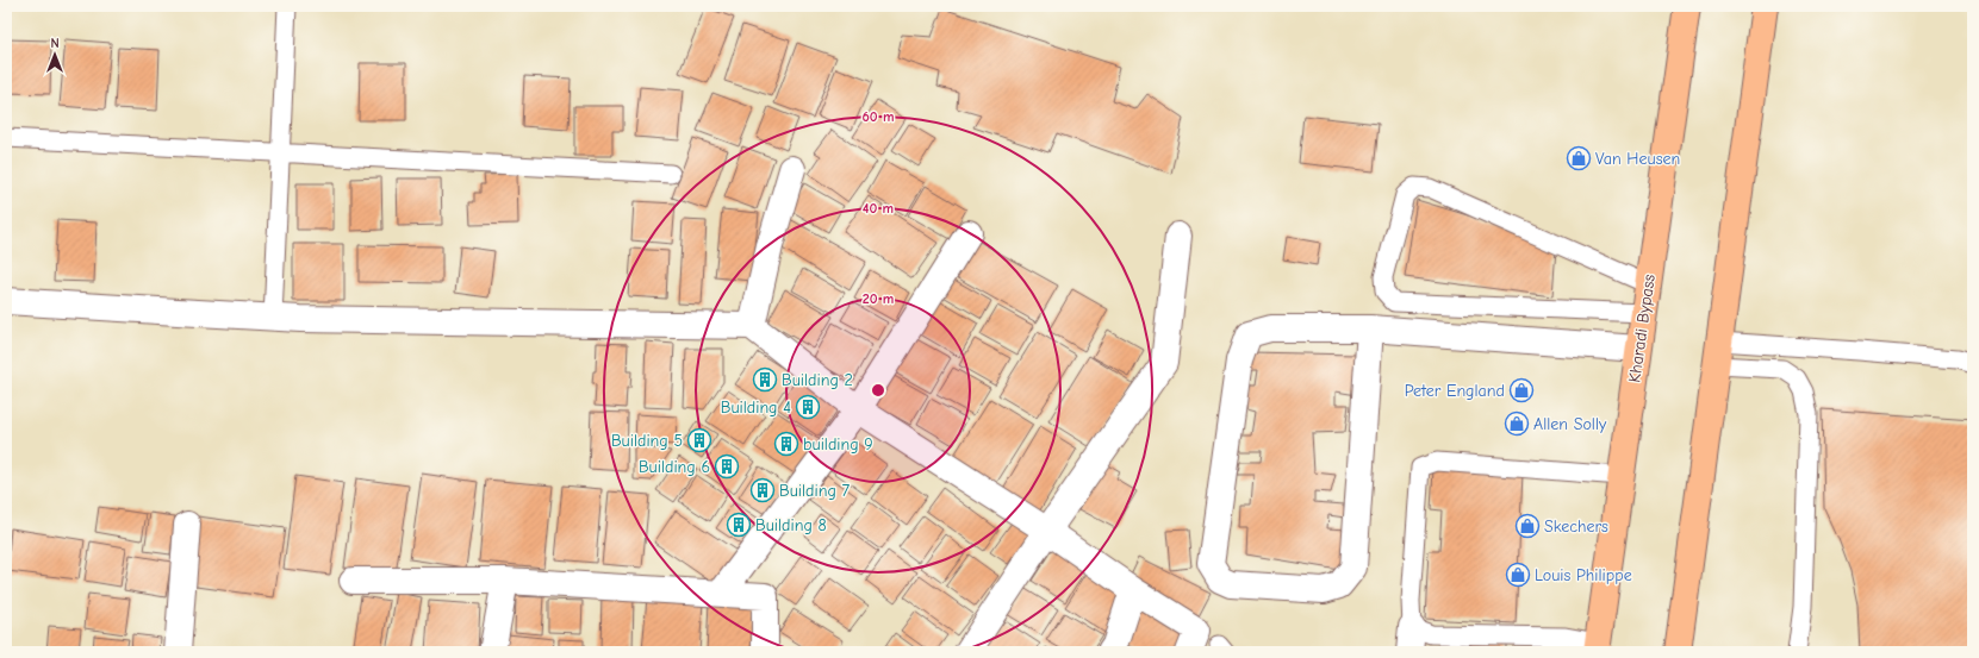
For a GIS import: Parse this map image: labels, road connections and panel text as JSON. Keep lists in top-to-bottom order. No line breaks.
{"streets":{"highway":["Kharadi Bypass"]},"places":{"shop":["Van Heusen","Peter England","Allen Solly","Skechers","Louis Philippe"],"building":["Building 2","Building 4","Building 5","building 9","Building 6","Building 7","Building 8"]},"north":"top","rings":["60 m","40 m","20 m"]}
